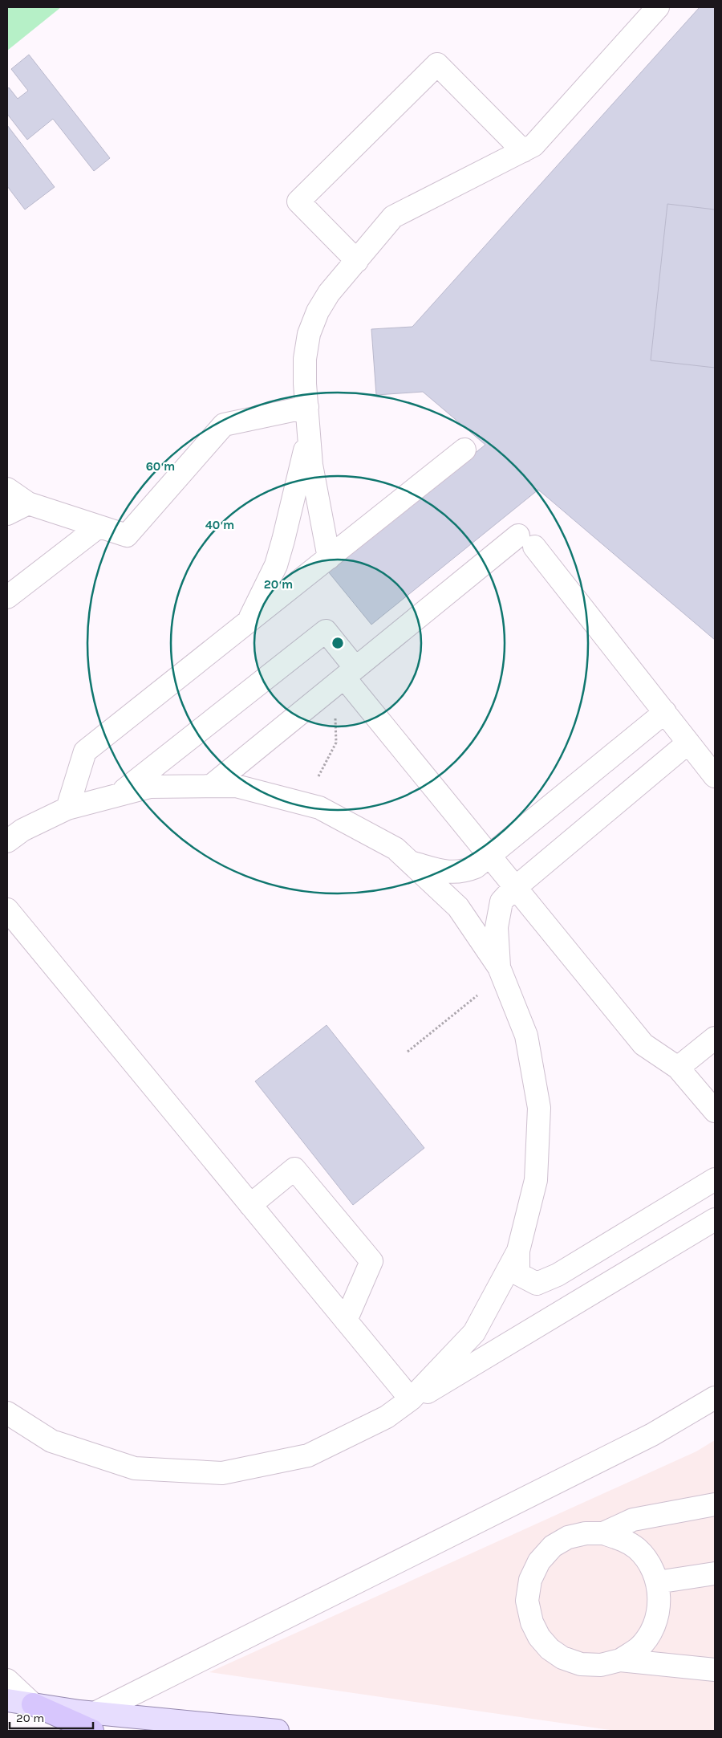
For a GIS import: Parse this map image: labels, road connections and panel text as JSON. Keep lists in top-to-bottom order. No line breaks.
{"scale_bar":"20 m","rings":["60 m","40 m","20 m"]}
